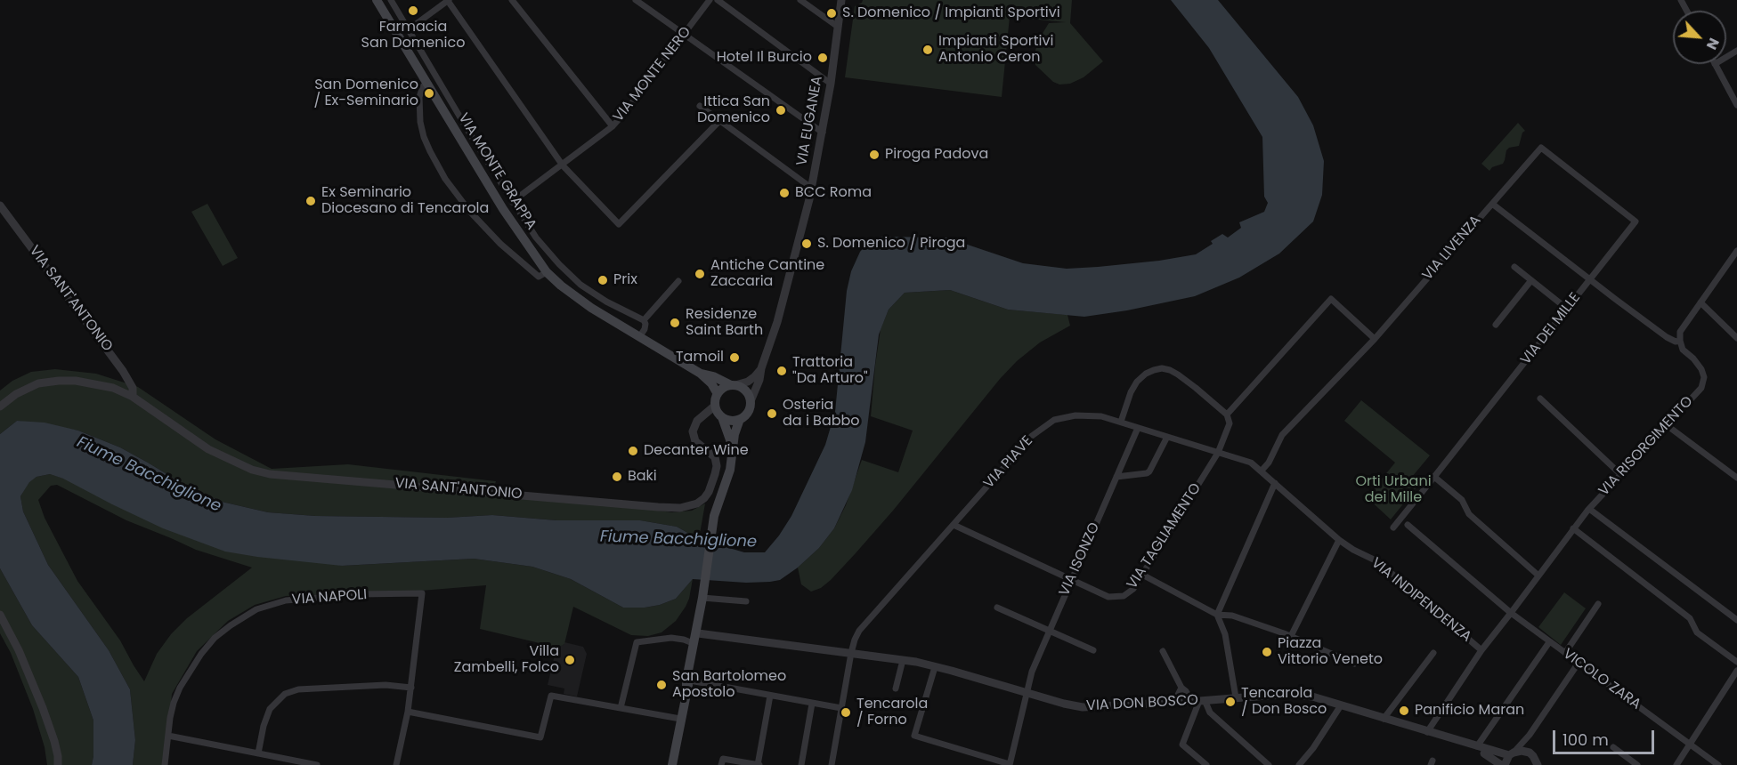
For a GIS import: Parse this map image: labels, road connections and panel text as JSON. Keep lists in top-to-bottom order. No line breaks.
{"streets":{"main road":["VIA EUGANEA","VIA MONTE GRAPPA"],"street":["VIA MONTE NERO","VIA LIVENZA","VIA SANT'ANTONIO","VIA DEI MILLE","VIA RISORGIMENTO","VIA PIAVE","VIA TAGLIAMENTO","VIA ISONZO","VIA NAPOLI","VIA INDIPENDENZA","VICOLO ZARA","VIA DON BOSCO"]},"crossings":[["VIA MONTE NERO","VIA MONTE GRAPPA"],["VIA EUGANEA","VIA MONTE GRAPPA"],["VIA EUGANEA","VIA SANT'ANTONIO"],["VIA MONTE GRAPPA","VIA SANT'ANTONIO"],["VIA LIVENZA","VIA DEI MILLE"],["VIA LIVENZA","VIA RISORGIMENTO"],["VIA LIVENZA","VIA PIAVE"],["VIA LIVENZA","VIA INDIPENDENZA"],["VIA RISORGIMENTO","VIA INDIPENDENZA"],["VIA RISORGIMENTO","VICOLO ZARA"],["VIA RISORGIMENTO","VIA DON BOSCO"],["VIA PIAVE","VIA TAGLIAMENTO"],["VIA PIAVE","VIA ISONZO"],["VIA PIAVE","VIA INDIPENDENZA"],["VIA PIAVE","VIA DON BOSCO"],["VIA TAGLIAMENTO","VIA ISONZO"],["VIA ISONZO","VIA DON BOSCO"]],"water":["Fiume Bacchiglione"],"parks":["Orti Urbani dei Mille"],"places":["Farmacia San Domenico","S. Domenico / Impianti Sportivi","Impianti Sportivi Antonio Ceron","Hotel Il Burcio","San Domenico / Ex-Seminario","Ittica San Domenico","Piroga Padova","BCC Roma","Ex Seminario Diocesano di Tencarola","S. Domenico / Piroga","Antiche Cantine Zaccaria","Prix","Residenze Saint Barth","Tamoil","Trattoria \"Da Arturo\"","Osteria da i Babbo","Decanter Wine","Baki","Piazza Vittorio Veneto","Villa Zambelli, Folco","San Bartolomeo Apostolo","Tencarola / Don Bosco","Panificio Maran","Tencarola / Forno"],"scale_bar":"100 m","north":"bottom right"}
